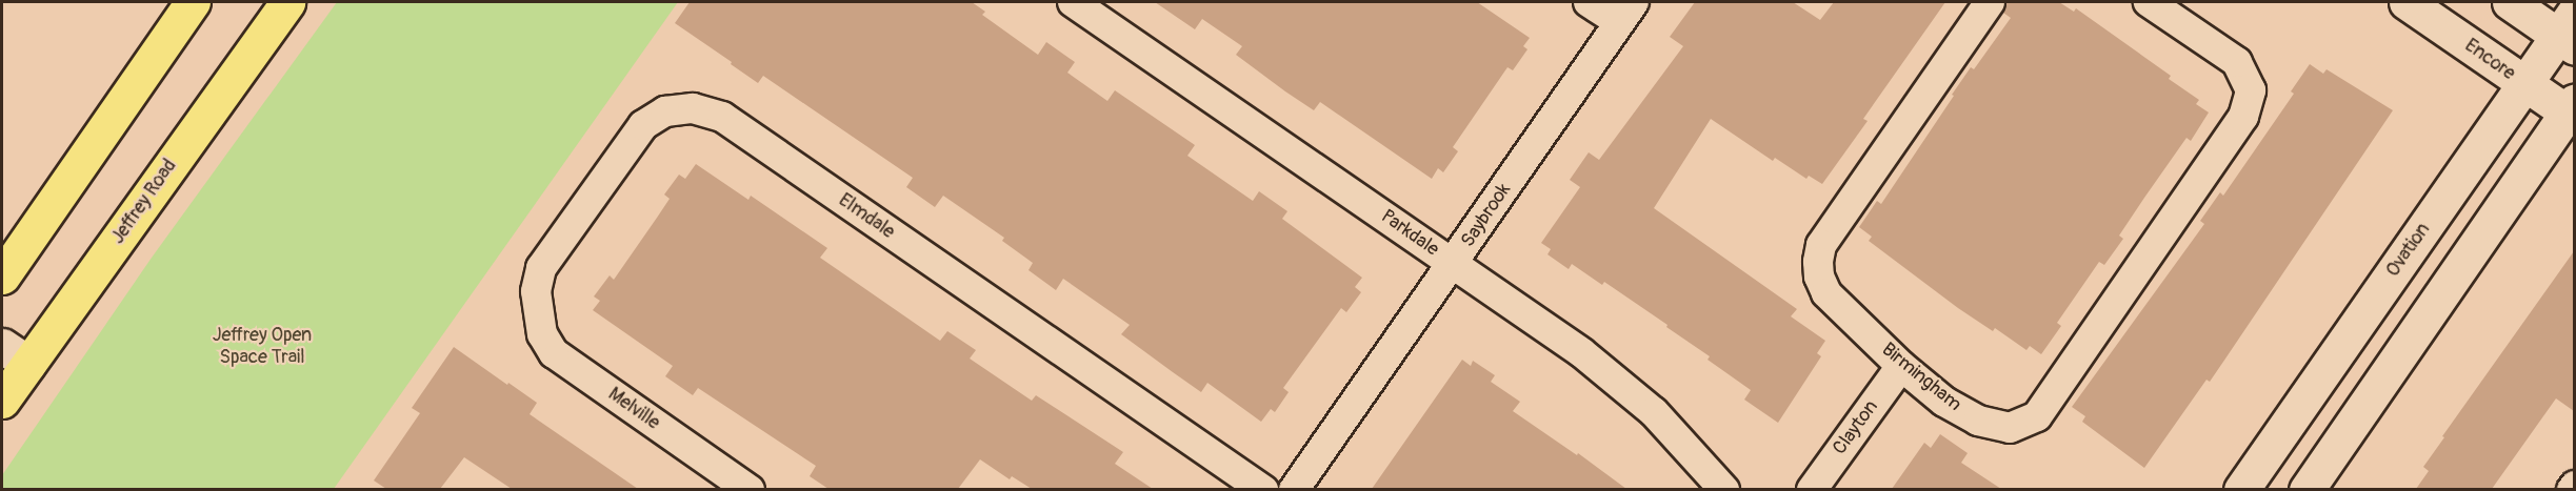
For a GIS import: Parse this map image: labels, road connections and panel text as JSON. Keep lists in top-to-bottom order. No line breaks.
{"streets":{"main road":["Jeffrey Road"],"street":["Encore","Saybrook","Elmdale","Parkdale","Ovation","Birmingham","Melville","Clayton"]},"crossings":[["Encore","Ovation"],["Saybrook","Parkdale"],["Elmdale","Melville"],["Birmingham","Clayton"]],"parks":["Jeffrey Open Space Trail"]}
